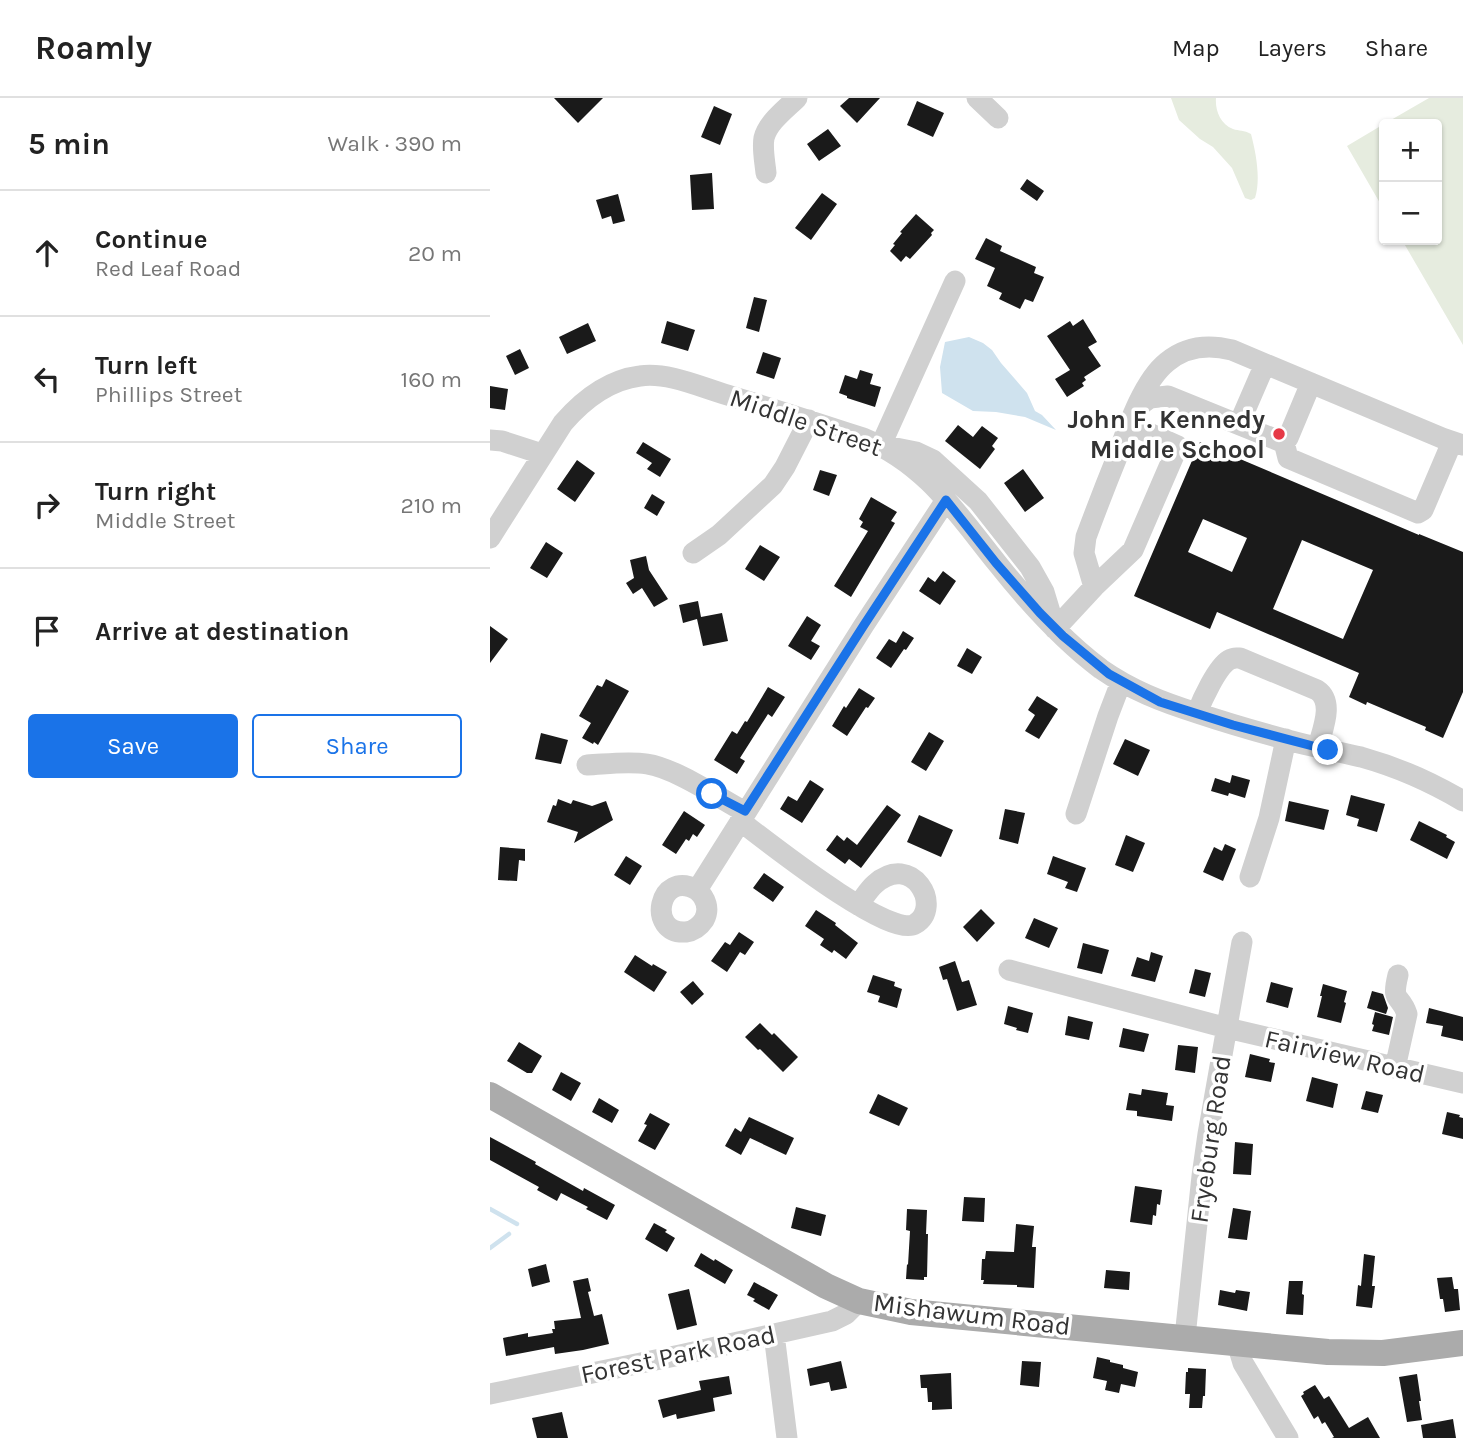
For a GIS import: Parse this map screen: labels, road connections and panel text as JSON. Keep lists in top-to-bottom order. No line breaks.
{"streets":{"main road":["Mishawum Road"],"street":["Middle Street","Fairview Road","Fryeburg Road","Forest Park Road"]},"crossings":[["Fairview Road","Fryeburg Road"],["Fryeburg Road","Mishawum Road"],["Mishawum Road","Forest Park Road"]],"places":["John F. Kennedy Middle School"],"page":{"header":"Roamly","nav":["Map","Layers","Share"],"heading":["5 min","Walk · 390 m"],"map_buttons":["+","−"],"list":[["Continue","Red Leaf Road","20 m"],["Turn left","Phillips Street","160 m"],["Turn right","Middle Street","210 m"],"Arrive at destination"],"buttons":["Save","Share"]}}
